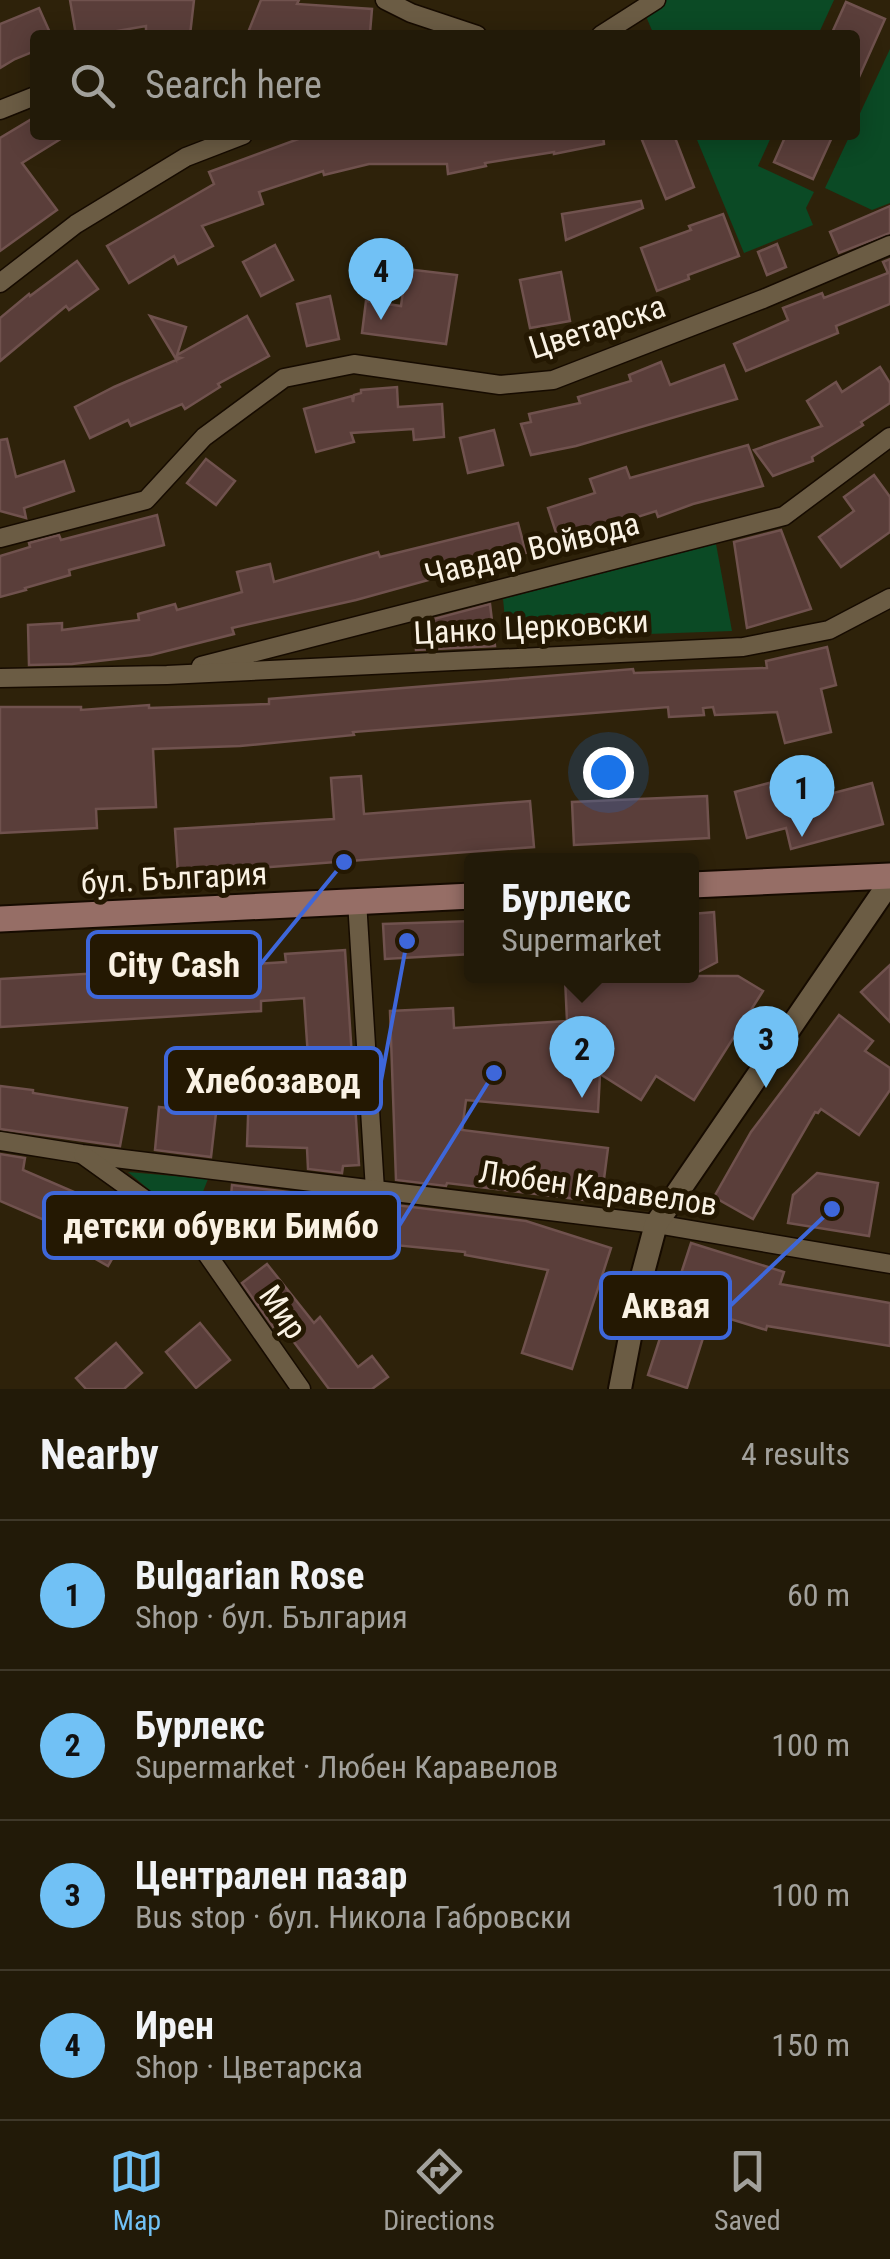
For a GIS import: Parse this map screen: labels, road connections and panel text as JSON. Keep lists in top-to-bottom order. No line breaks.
{"streets":{"main road":["бул. България"],"street":["Цветарска","Чавдар Войвода","Цанко Церковски","Любен Каравелов","Мир"]},"crossings":[["Чавдар Войвода","Цанко Церковски"],["Любен Каравелов","Мир"]],"places":["City Cash","Хлебозавод","детски обувки Бимбо","Аквая"],"page":{"search":"Search here","pins":["4","1","3","2"],"popup":["Бурлекс","Supermarket"],"heading":["Nearby","4 results"],"list":[{"mark":"1","name":"Bulgarian Rose","note":"Shop · бул. България","value":"60 m"},{"mark":"2","name":"Бурлекс","note":"Supermarket · Любен Каравелов","value":"100 m"},{"mark":"3","name":"Централен пазар","note":"Bus stop · бул. Никола Габровски","value":"100 m"},{"mark":"4","name":"Ирен","note":"Shop · Цветарска","value":"150 m"}],"nav":["Map","Directions","Saved"]}}
